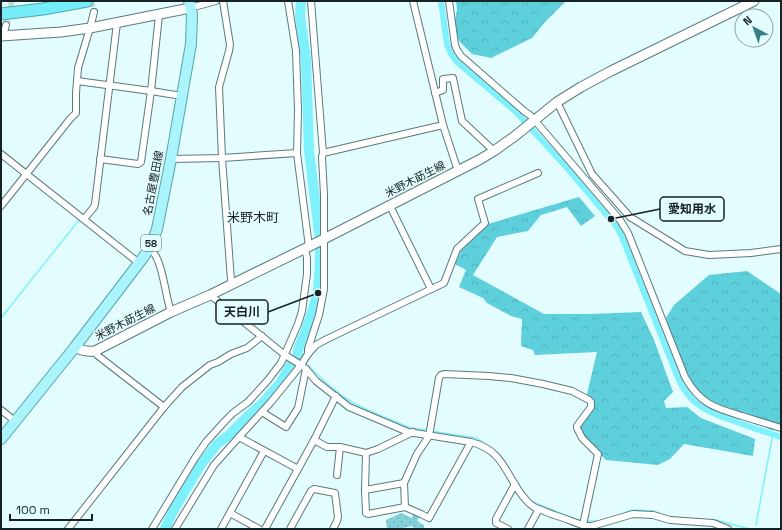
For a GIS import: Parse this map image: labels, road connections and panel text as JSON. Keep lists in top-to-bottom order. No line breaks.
{"streets":{"main road":["米野木莇生線","名古屋豊田線","58"]},"crossings":[["米野木莇生線","名古屋豊田線"]],"districts":["米野木町"],"places":["愛知用水","天白川"],"scale_bar":"100 m","north":"top left"}
